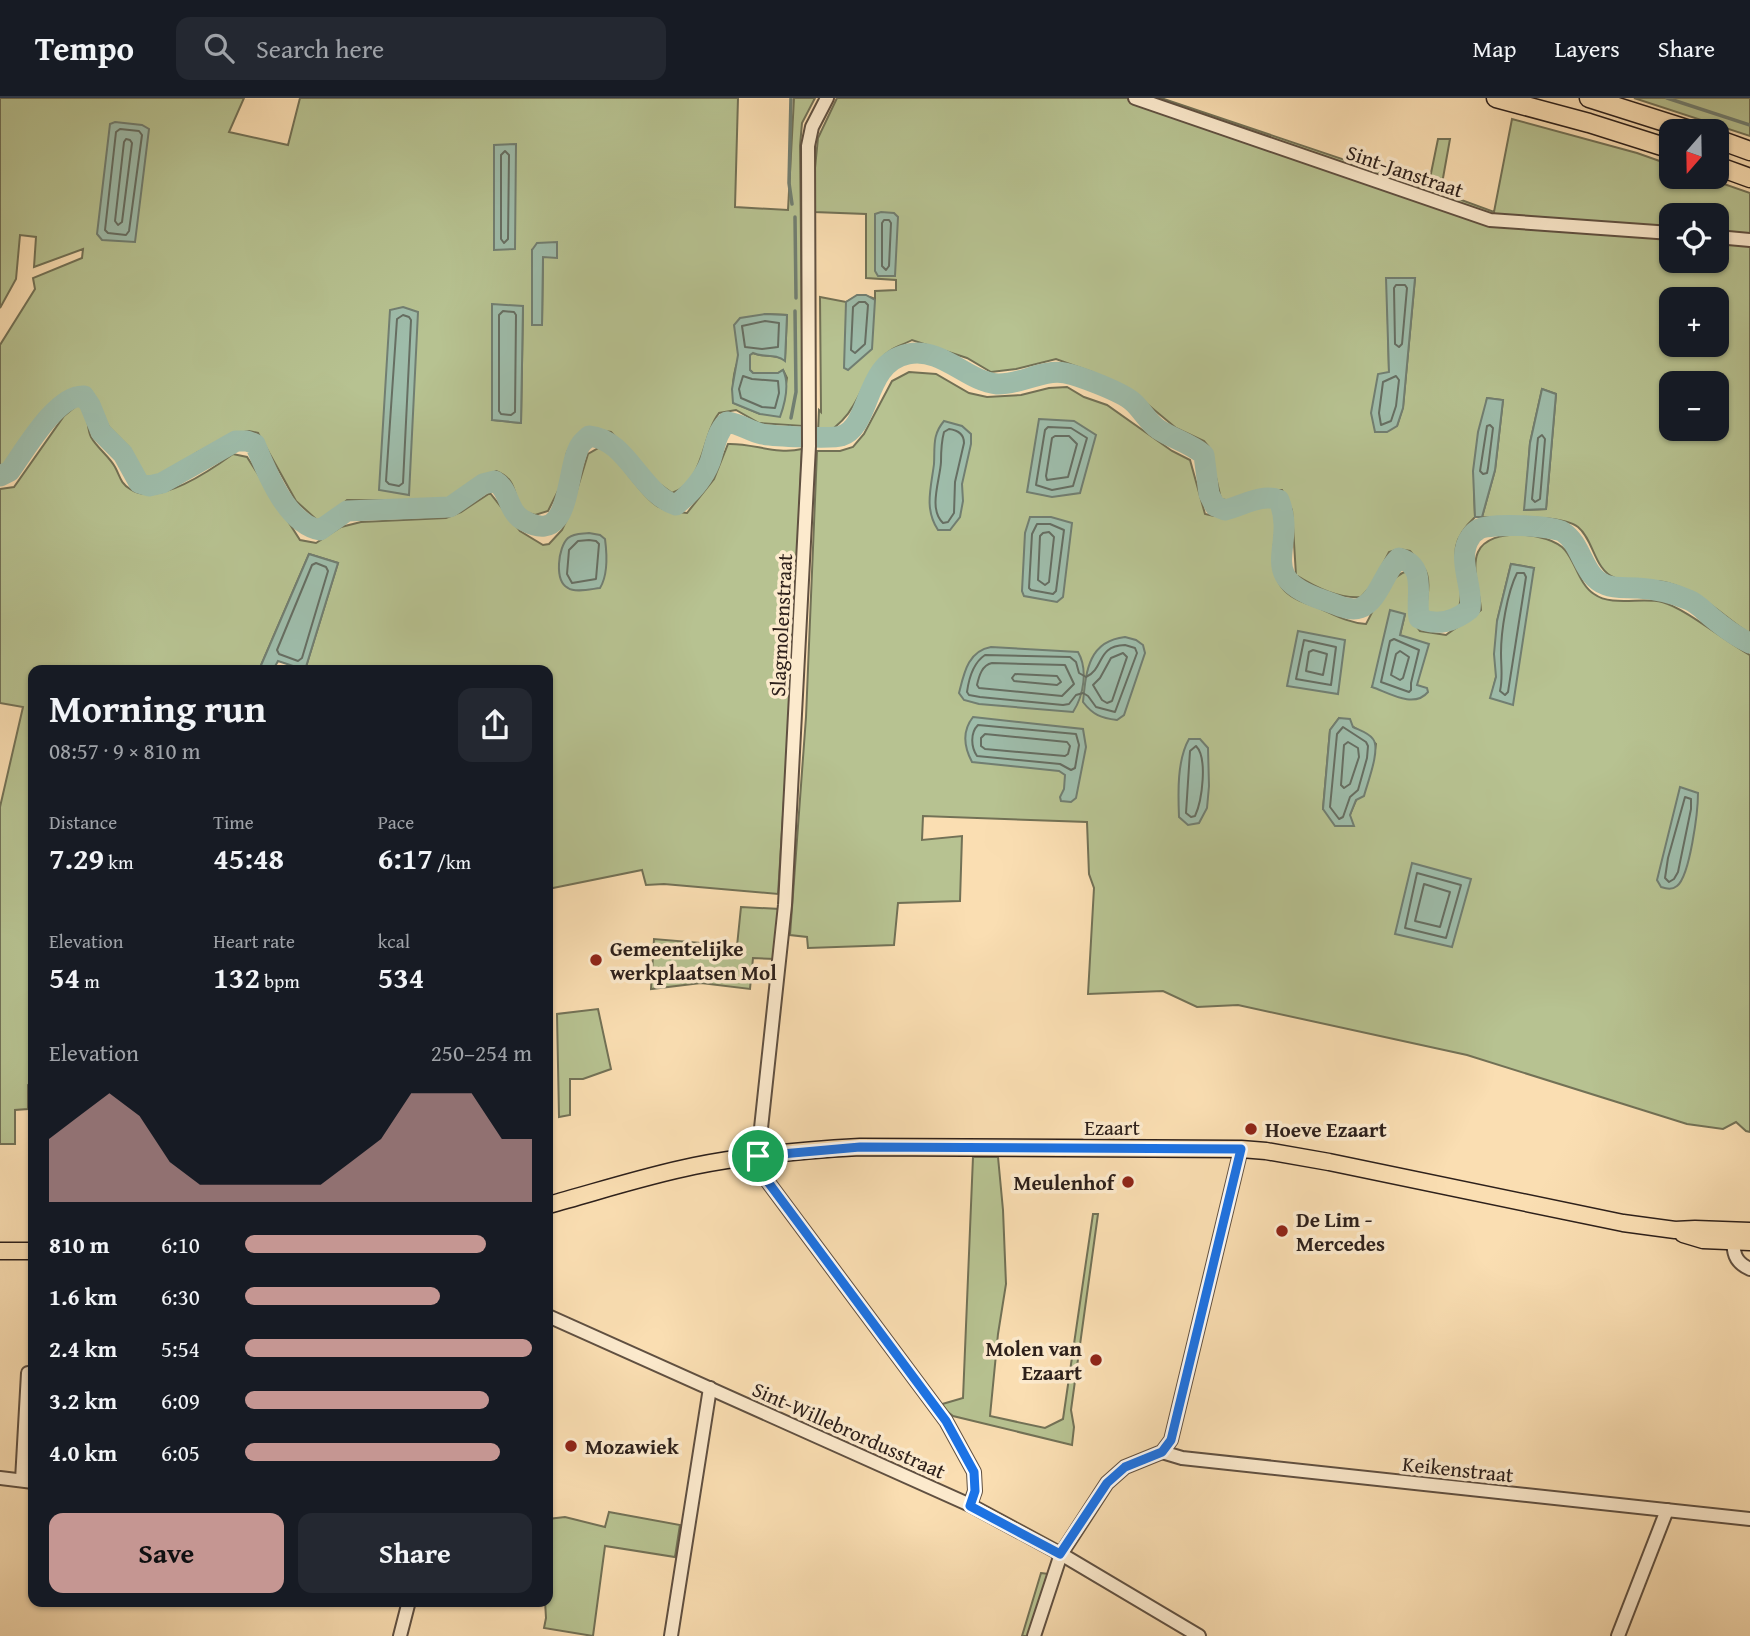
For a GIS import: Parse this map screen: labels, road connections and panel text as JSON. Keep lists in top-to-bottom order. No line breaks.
{"streets":{"main road":["Ezaart"],"street":["Sint-Janstraat","Slagmolenstraat","Sint-Willebrordusstraat","Keikenstraat"]},"crossings":[["Slagmolenstraat","Ezaart"]],"places":["Gemeentelijke werkplaatsen Mol","Hoeve Ezaart","Meulenhof","De Lim - Mercedes","Molen van Ezaart","Mozawiek"],"north":"bottom","page":{"header":"Tempo","search":"Search here","nav":["Map","Layers","Share"],"map_buttons":["+","−"],"heading":["Morning run","08:57 · 9 × 810 m"],"stats":[["Distance","7.29 km"],["Time","45:48"],["Pace","6:17 /km"],["Elevation","54 m"],["Heart rate","132 bpm"],["kcal","534"]],"chart":["Elevation","250–254 m"],"list":[{"name":"810 m","note":"6:10"},{"name":"1.6 km","note":"6:30"},{"name":"2.4 km","note":"5:54"},{"name":"3.2 km","note":"6:09"},{"name":"4.0 km","note":"6:05"}],"buttons":["Save","Share"]}}
